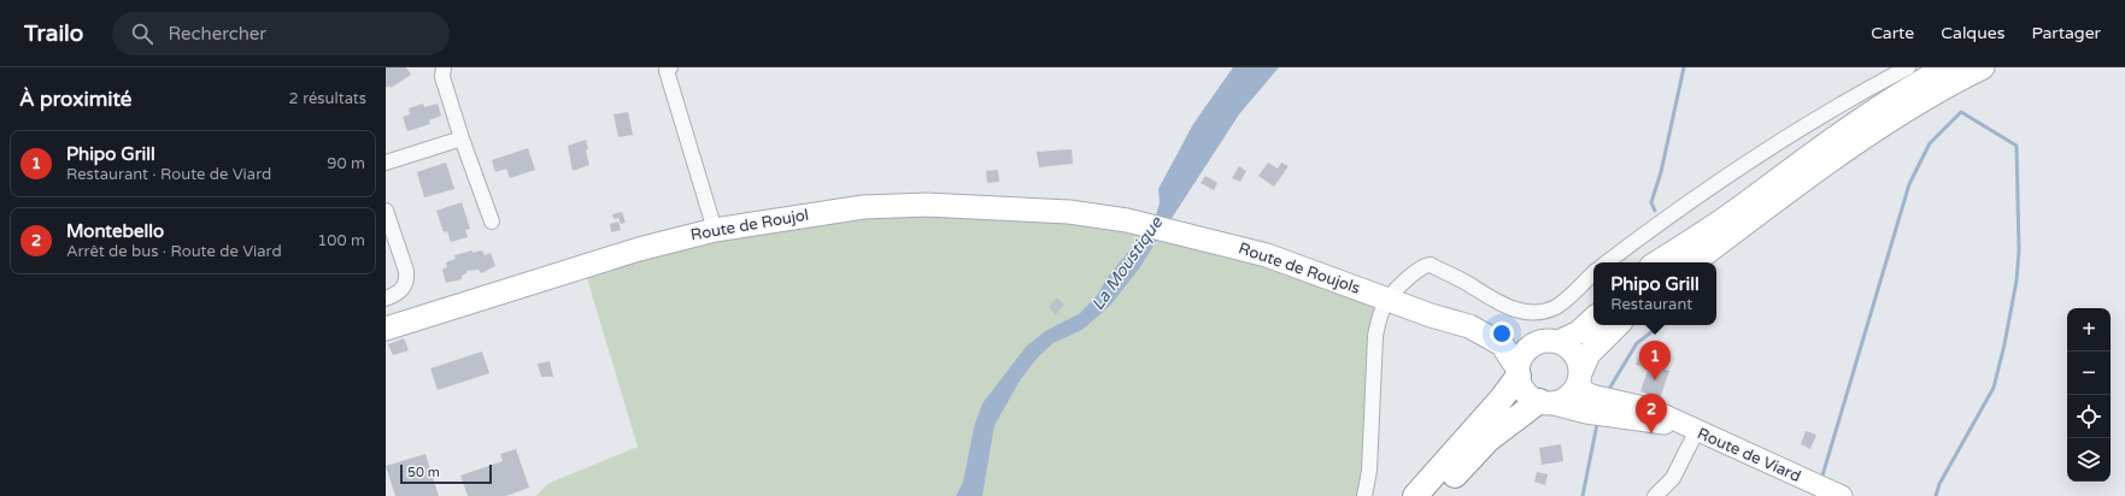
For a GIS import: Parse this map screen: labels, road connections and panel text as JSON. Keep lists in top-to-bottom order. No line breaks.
{"streets":{"main road":["Route de Roujol","Route de Roujols","Route de Viard"]},"crossings":[["Route de Roujol","Route de Roujols"],["Route de Roujols","Route de Viard"]],"water":["La Moustique"],"scale_bar":"50 m","page":{"header":"Trailo","search":"Rechercher","nav":["Carte","Calques","Partager"],"heading":["À proximité","2 résultats"],"list":[{"mark":"1","name":"Phipo Grill","note":"Restaurant · Route de Viard","value":"90 m"},{"mark":"2","name":"Montebello","note":"Arrêt de bus · Route de Viard","value":"100 m"}],"popup":["Phipo Grill","Restaurant"],"map_buttons":["+","−"],"pins":["1","2"],"scale":"50 m"}}
